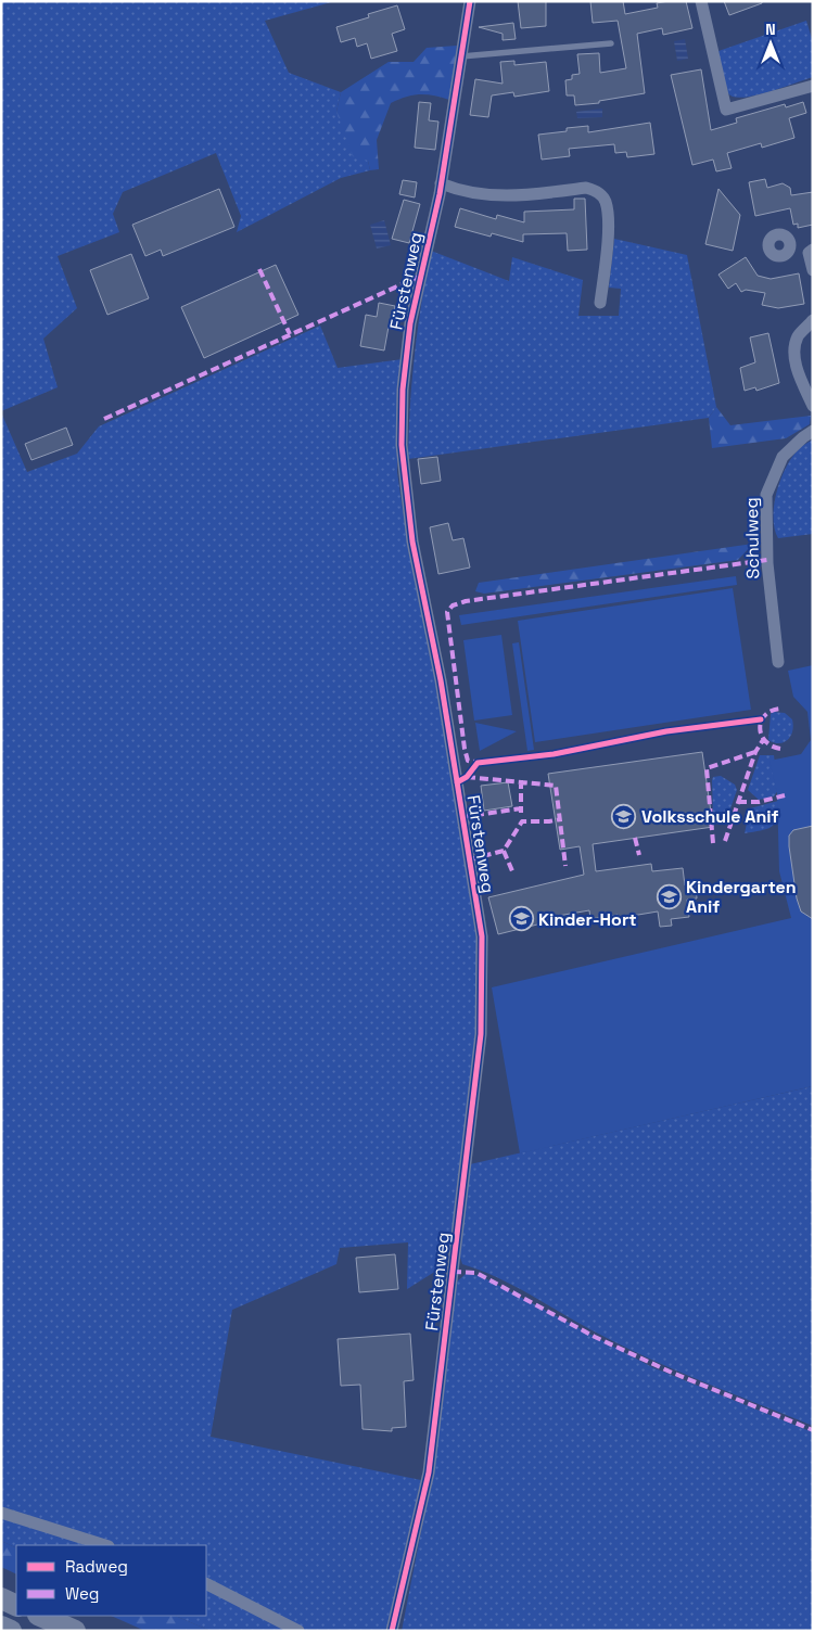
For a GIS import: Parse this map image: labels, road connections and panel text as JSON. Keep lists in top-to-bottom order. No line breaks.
{"streets":{"street":["Fürstenweg","Schulweg"]},"places":{"school or university":["Volksschule Anif","Kindergarten Anif","Kinder-Hort"]},"legend":["Radweg","Weg"],"north":"top"}
